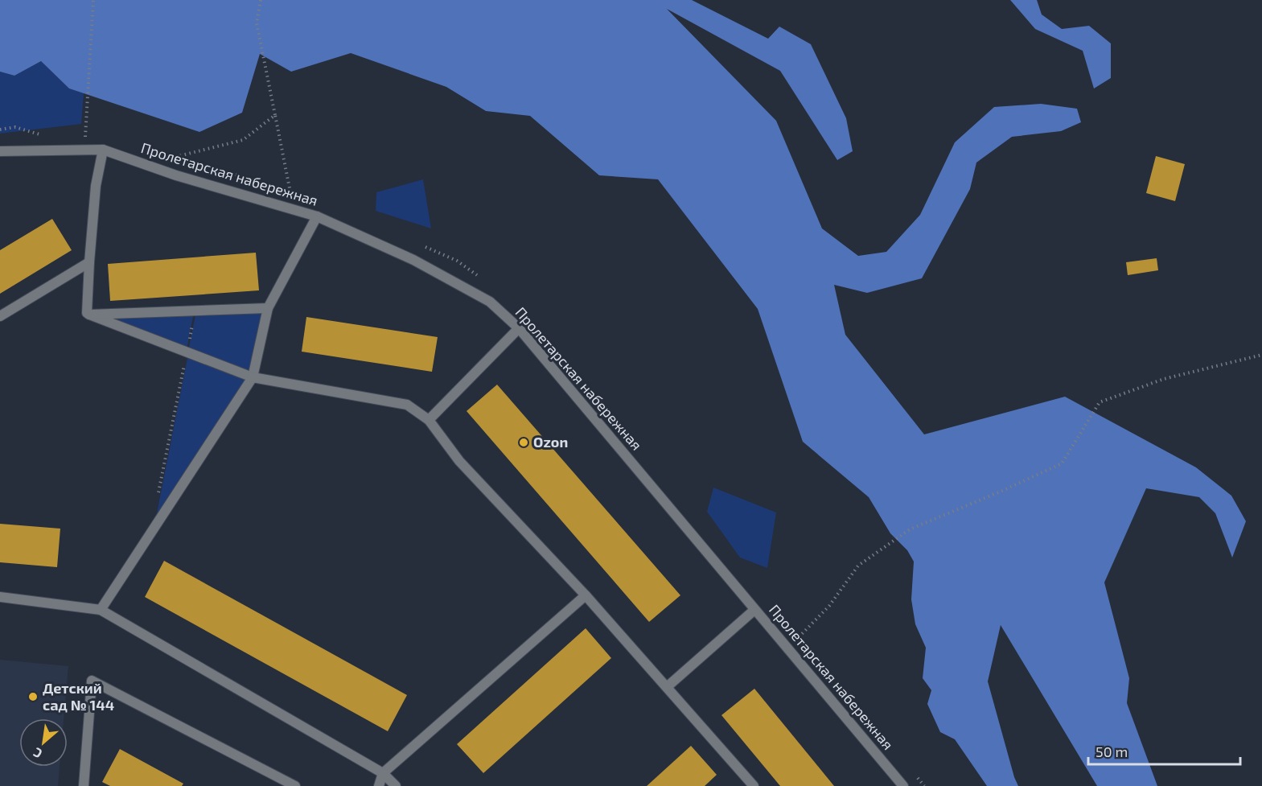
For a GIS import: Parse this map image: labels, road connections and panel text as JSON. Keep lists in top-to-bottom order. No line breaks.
{"streets":{"street":["Пролетарская набережная"]},"places":["Ozon","Детский сад № 144"],"scale_bar":"50 m","north":"bottom left"}
